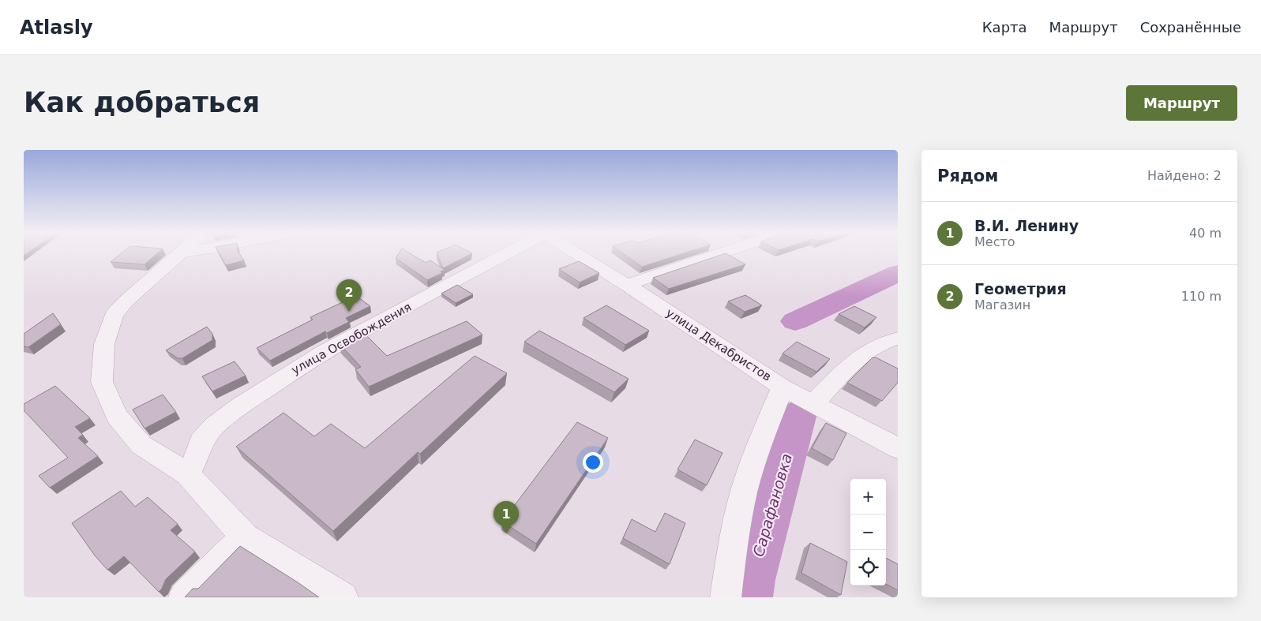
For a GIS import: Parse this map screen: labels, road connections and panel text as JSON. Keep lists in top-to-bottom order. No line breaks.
{"streets":{"street":["улица Освобождения","улица Декабристов"]},"water":["Сарафановка"],"page":{"header":"Atlasly","nav":["Карта","Маршрут","Сохранённые"],"buttons":"Маршрут","title":"Как добраться","heading":["Рядом","Найдено: 2"],"list":[{"mark":"1","name":"В.И. Ленину","note":"Место","value":"40 m"},{"mark":"2","name":"Геометрия","note":"Магазин","value":"110 m"}],"pins":["2","1"],"map_buttons":["+","−"]}}
